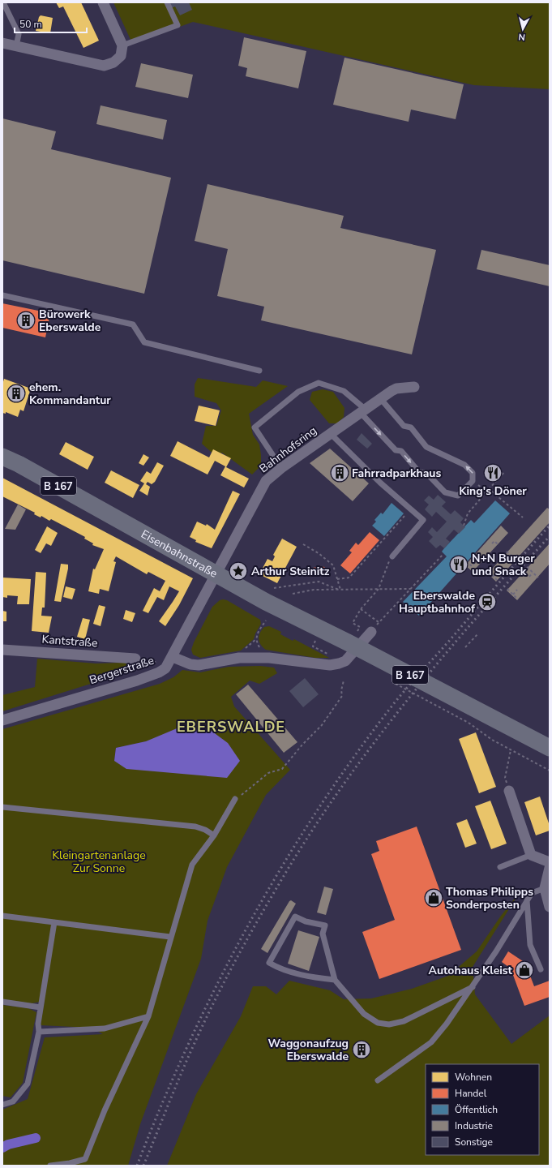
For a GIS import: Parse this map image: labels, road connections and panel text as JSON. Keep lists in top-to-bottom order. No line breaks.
{"streets":{"main road":["B 167","Eisenbahnstraße"],"street":["Bahnhofsring","Kantstraße","Bergerstraße"]},"crossings":[["Bahnhofsring","Eisenbahnstraße"],["Bahnhofsring","Bergerstraße"],["B 167","Eisenbahnstraße"],["Eisenbahnstraße","Bergerstraße"]],"districts":["EBERSWALDE"],"parks":["Kleingartenanlage Zur Sonne"],"places":{"building":["Bürowerk Eberswalde","ehem. Kommandantur","Fahrradparkhaus","Waggonaufzug Eberswalde"],"restaurant":["King's Döner","N+N Burger und Snack"],"place":["Arthur Steinitz"],"station":["Eberswalde Hauptbahnhof"],"shop":["Thomas Philipps Sonderposten","Autohaus Kleist"]},"legend":["Wohnen","Handel","Öffentlich","Industrie","Sonstige"],"scale_bar":"50 m","north":"bottom"}
